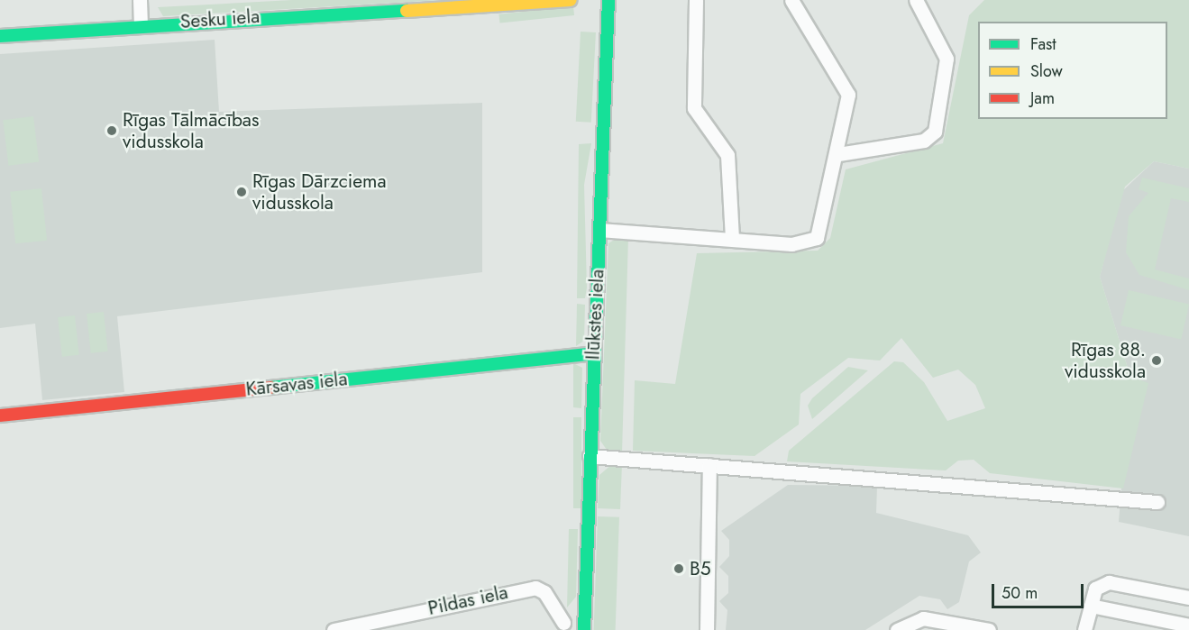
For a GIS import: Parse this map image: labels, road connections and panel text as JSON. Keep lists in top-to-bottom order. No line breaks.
{"streets":{"street":["Sesku iela","Ilūkstes iela","Kārsavas iela","Pildas iela"]},"crossings":[["Ilūkstes iela","Kārsavas iela"],["Ilūkstes iela","Pildas iela"]],"places":["Rīgas Tālmācības vidusskola","Rīgas Dārzciema vidusskola","Rīgas 88. vidusskola","B5"],"legend":["Fast","Slow","Jam"],"scale_bar":"50 m"}
